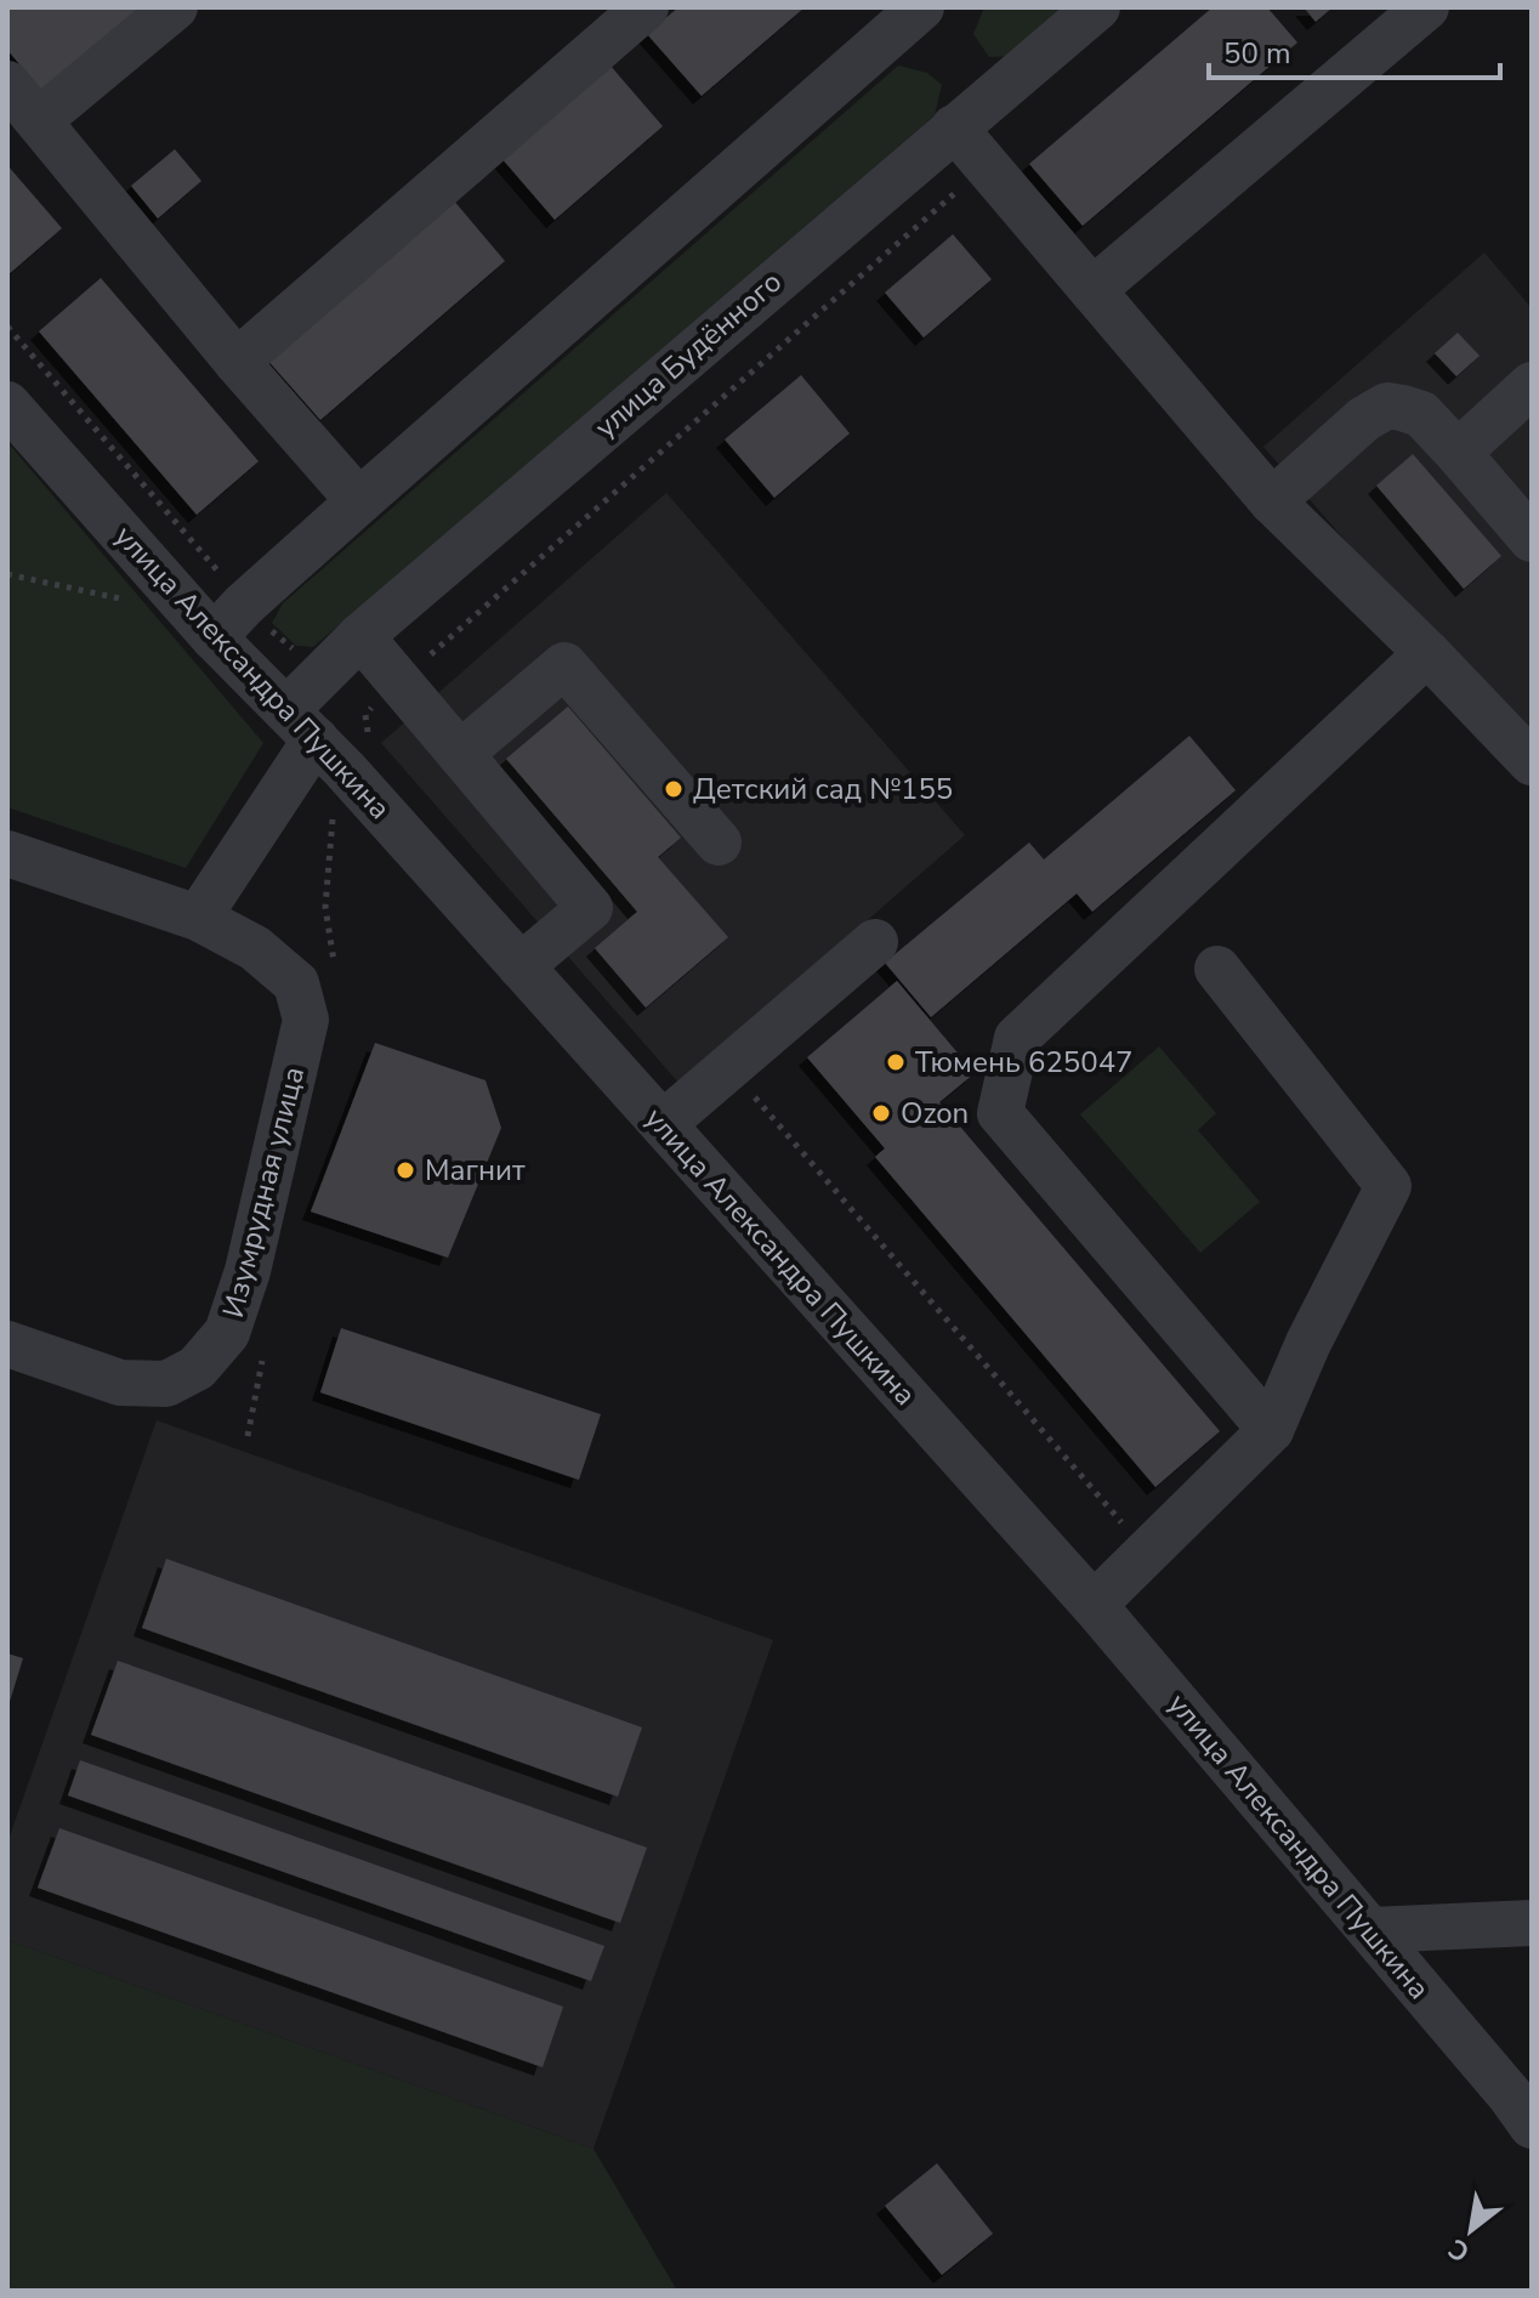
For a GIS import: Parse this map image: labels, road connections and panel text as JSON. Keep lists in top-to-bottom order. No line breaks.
{"streets":{"street":["улица Будённого","улица Александра Пушкина","Изумрудная улица"]},"crossings":[["улица Будённого","улица Александра Пушкина"],["улица Будённого","Изумрудная улица"]],"places":["Детский сад №155","Тюмень 625047","Ozon","Магнит"],"scale_bar":"50 m","north":"bottom left"}
